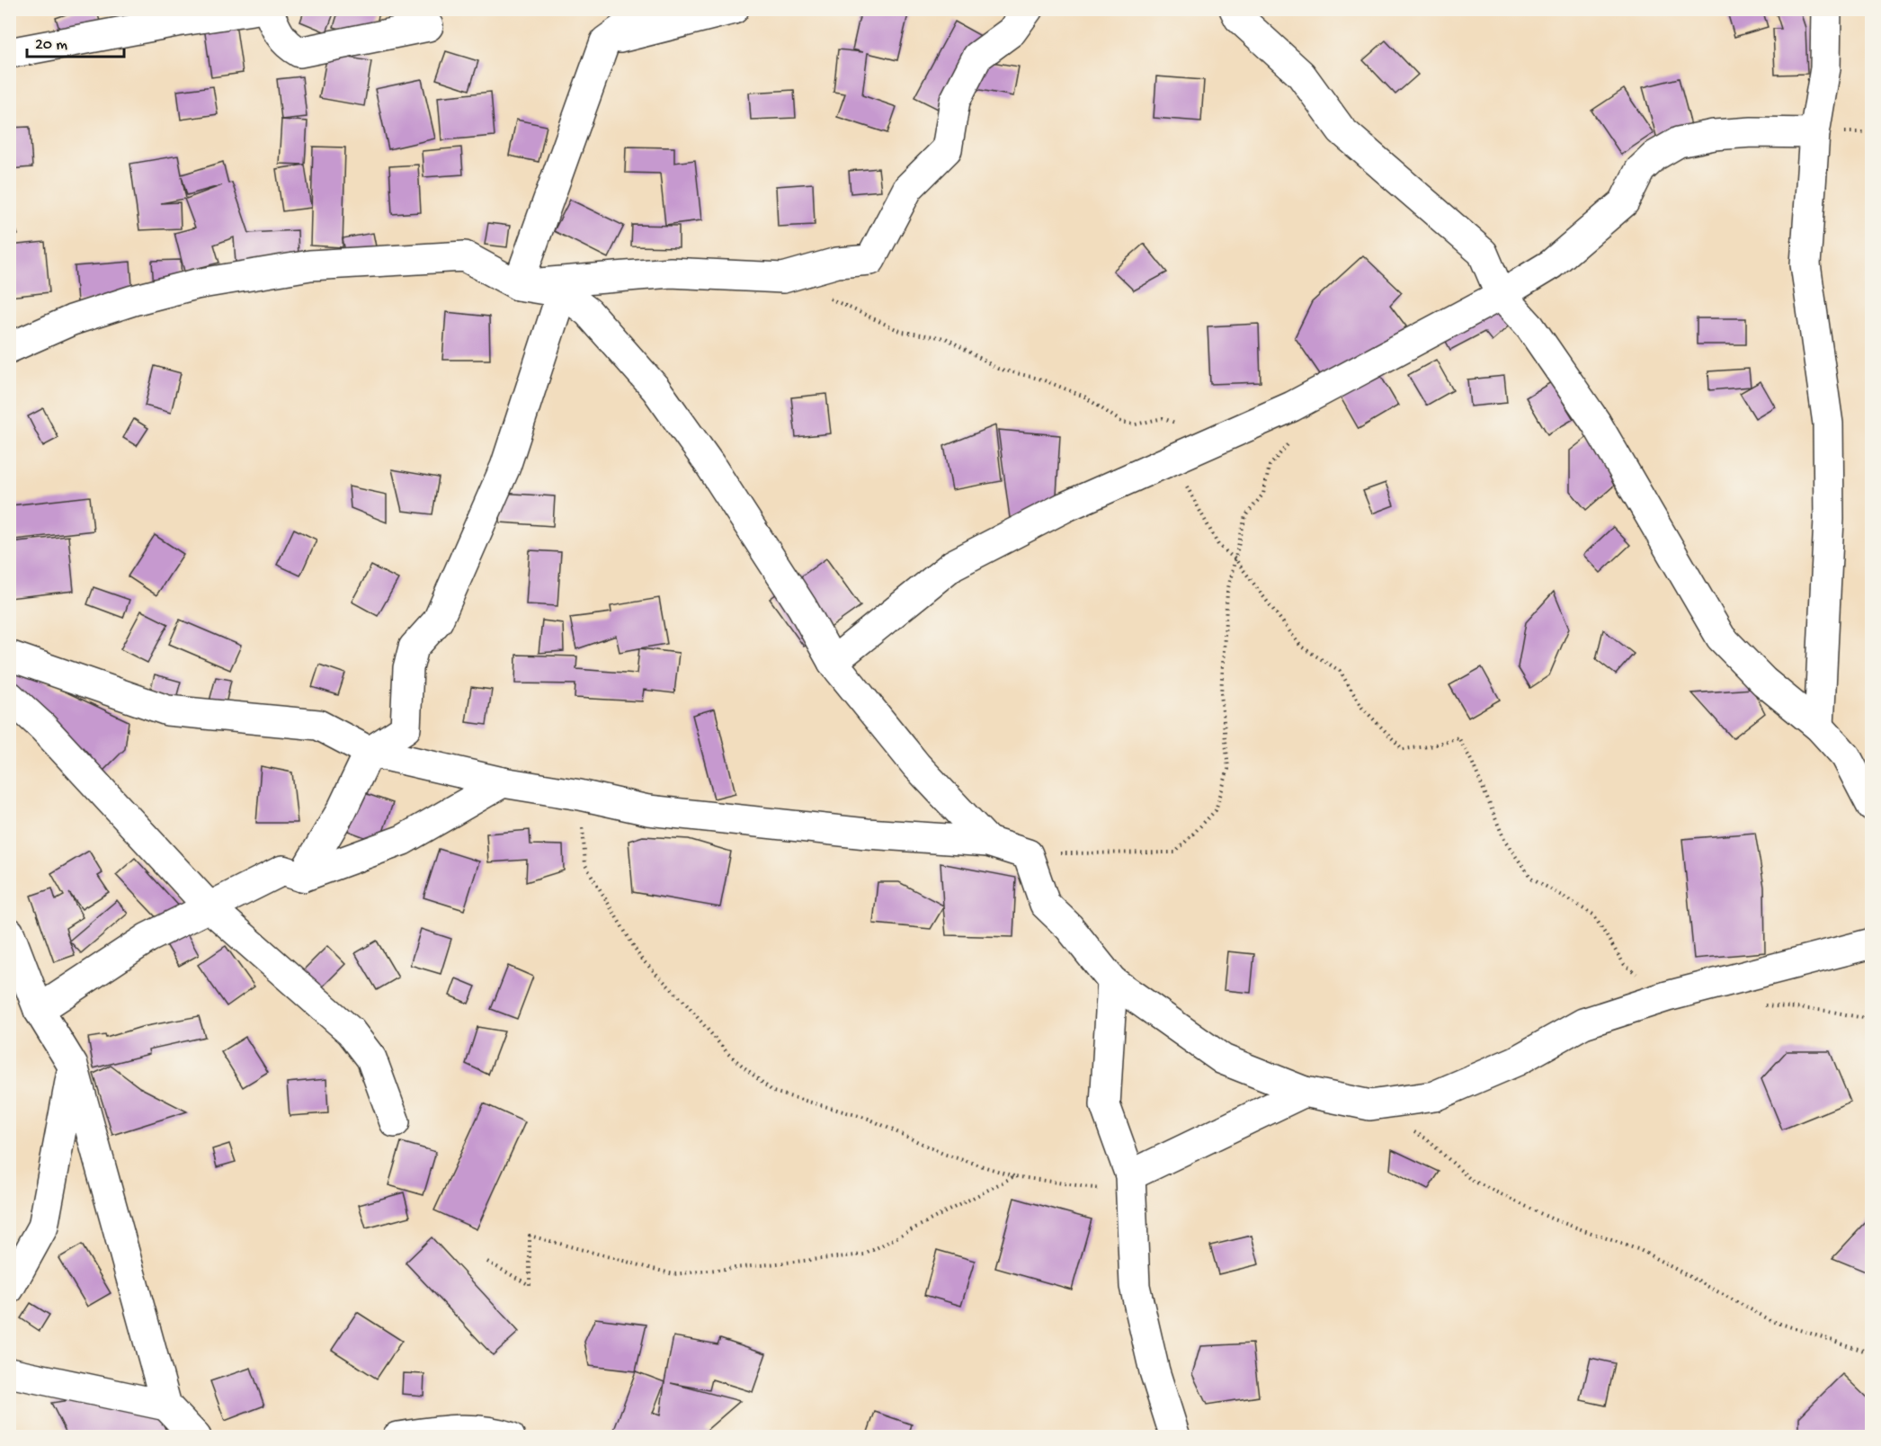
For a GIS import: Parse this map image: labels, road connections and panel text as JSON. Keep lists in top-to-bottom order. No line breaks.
{"scale_bar":"20 m"}
